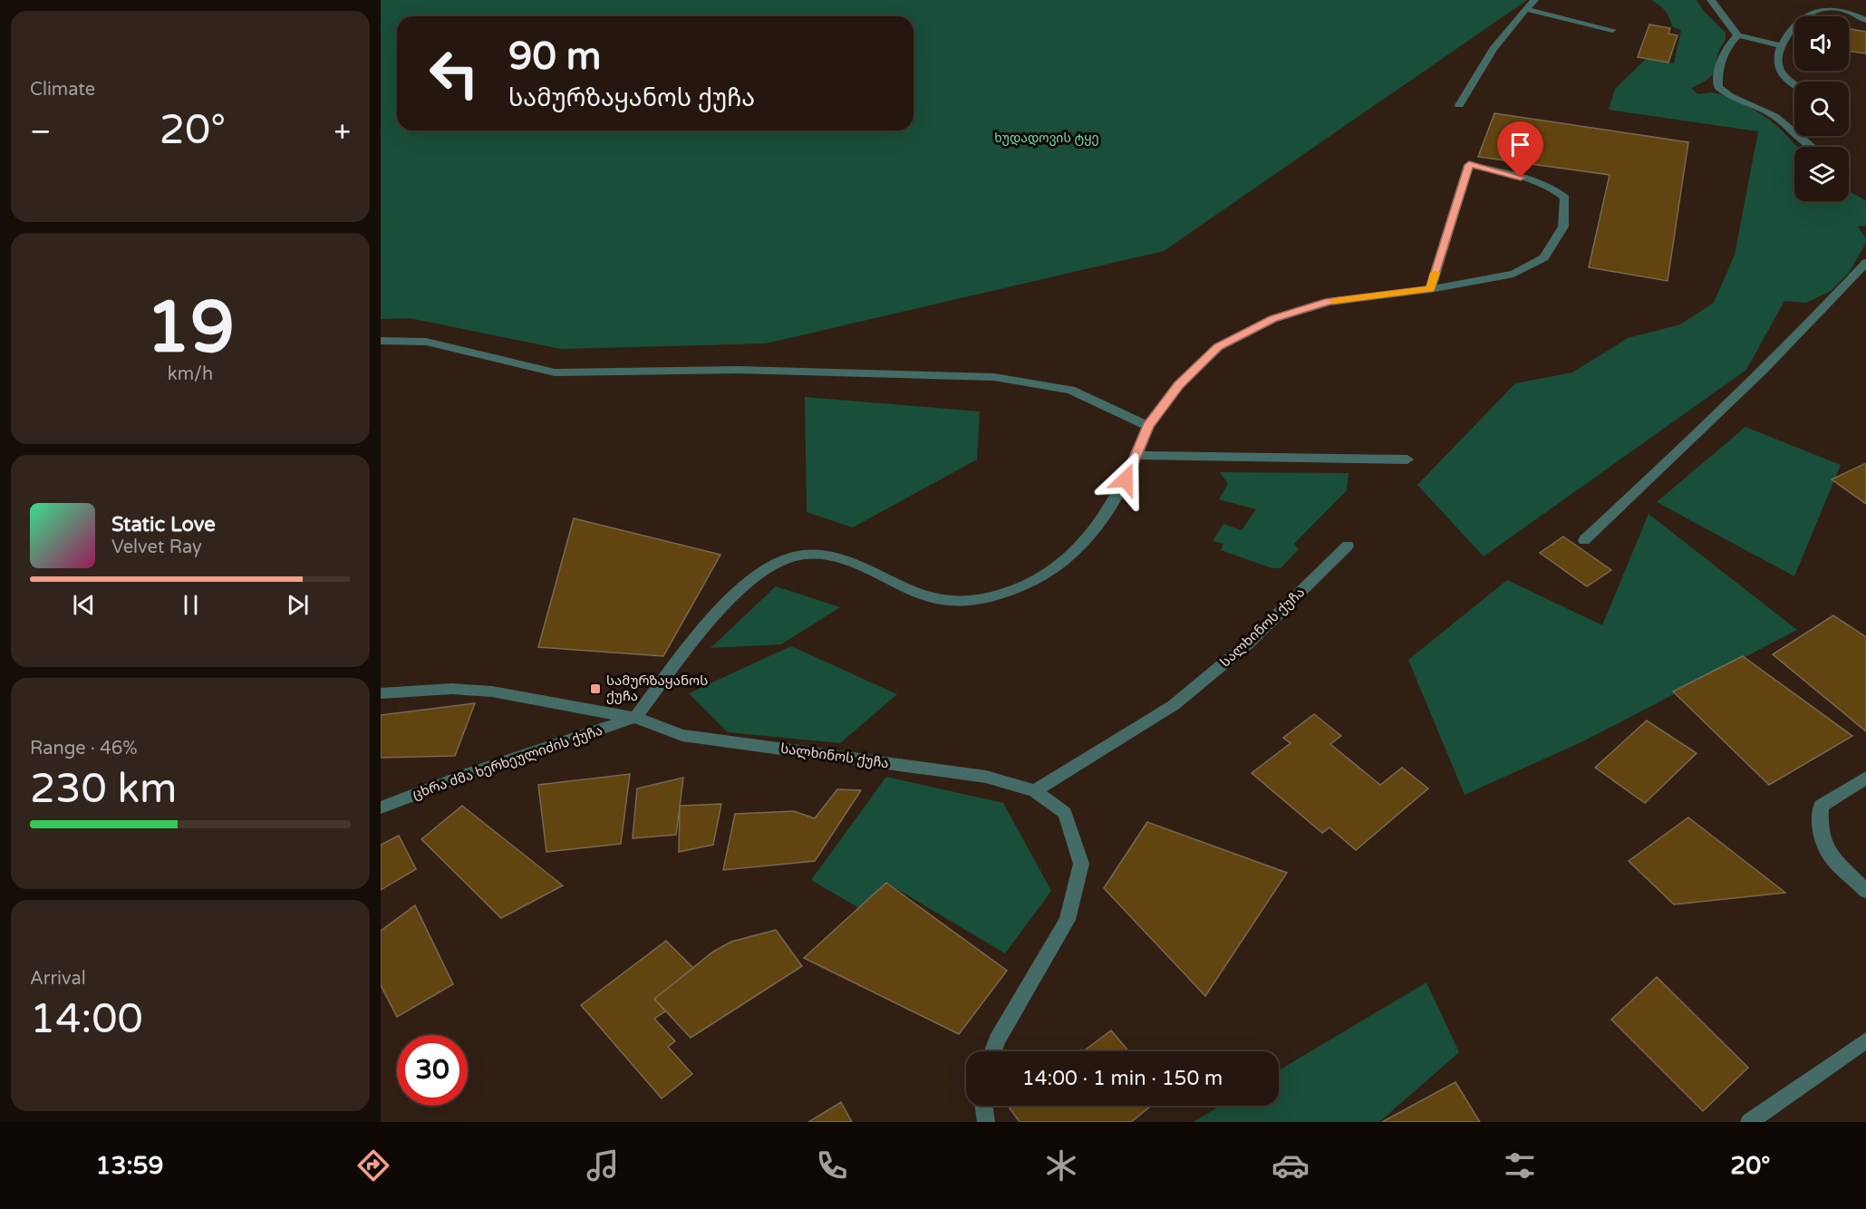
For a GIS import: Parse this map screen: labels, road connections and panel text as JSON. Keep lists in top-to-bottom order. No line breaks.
{"streets":{"street":["სალხინოს ქუჩა","ცხრა ძმა ხერხეულიძის ქუჩა"]},"crossings":[["სალხინოს ქუჩა","ცხრა ძმა ხერხეულიძის ქუჩა"]],"parks":["ხუდადოვის ტყე"],"places":{"transit":["სამურზაყანოს ქუჩა"]},"page":{"tile":["Climate",["19","km/h"],["Range · 46%","230 km"],["Arrival","14:00"]],"turn":["90 m","სამურზაყანოს ქუჩა"],"heat":["−","20°","+"],"song":["Static Love","Velvet Ray"],"limit":"30","trip":"14:00 · 1 min · 150 m","tabs":["13:59","20°"]}}
